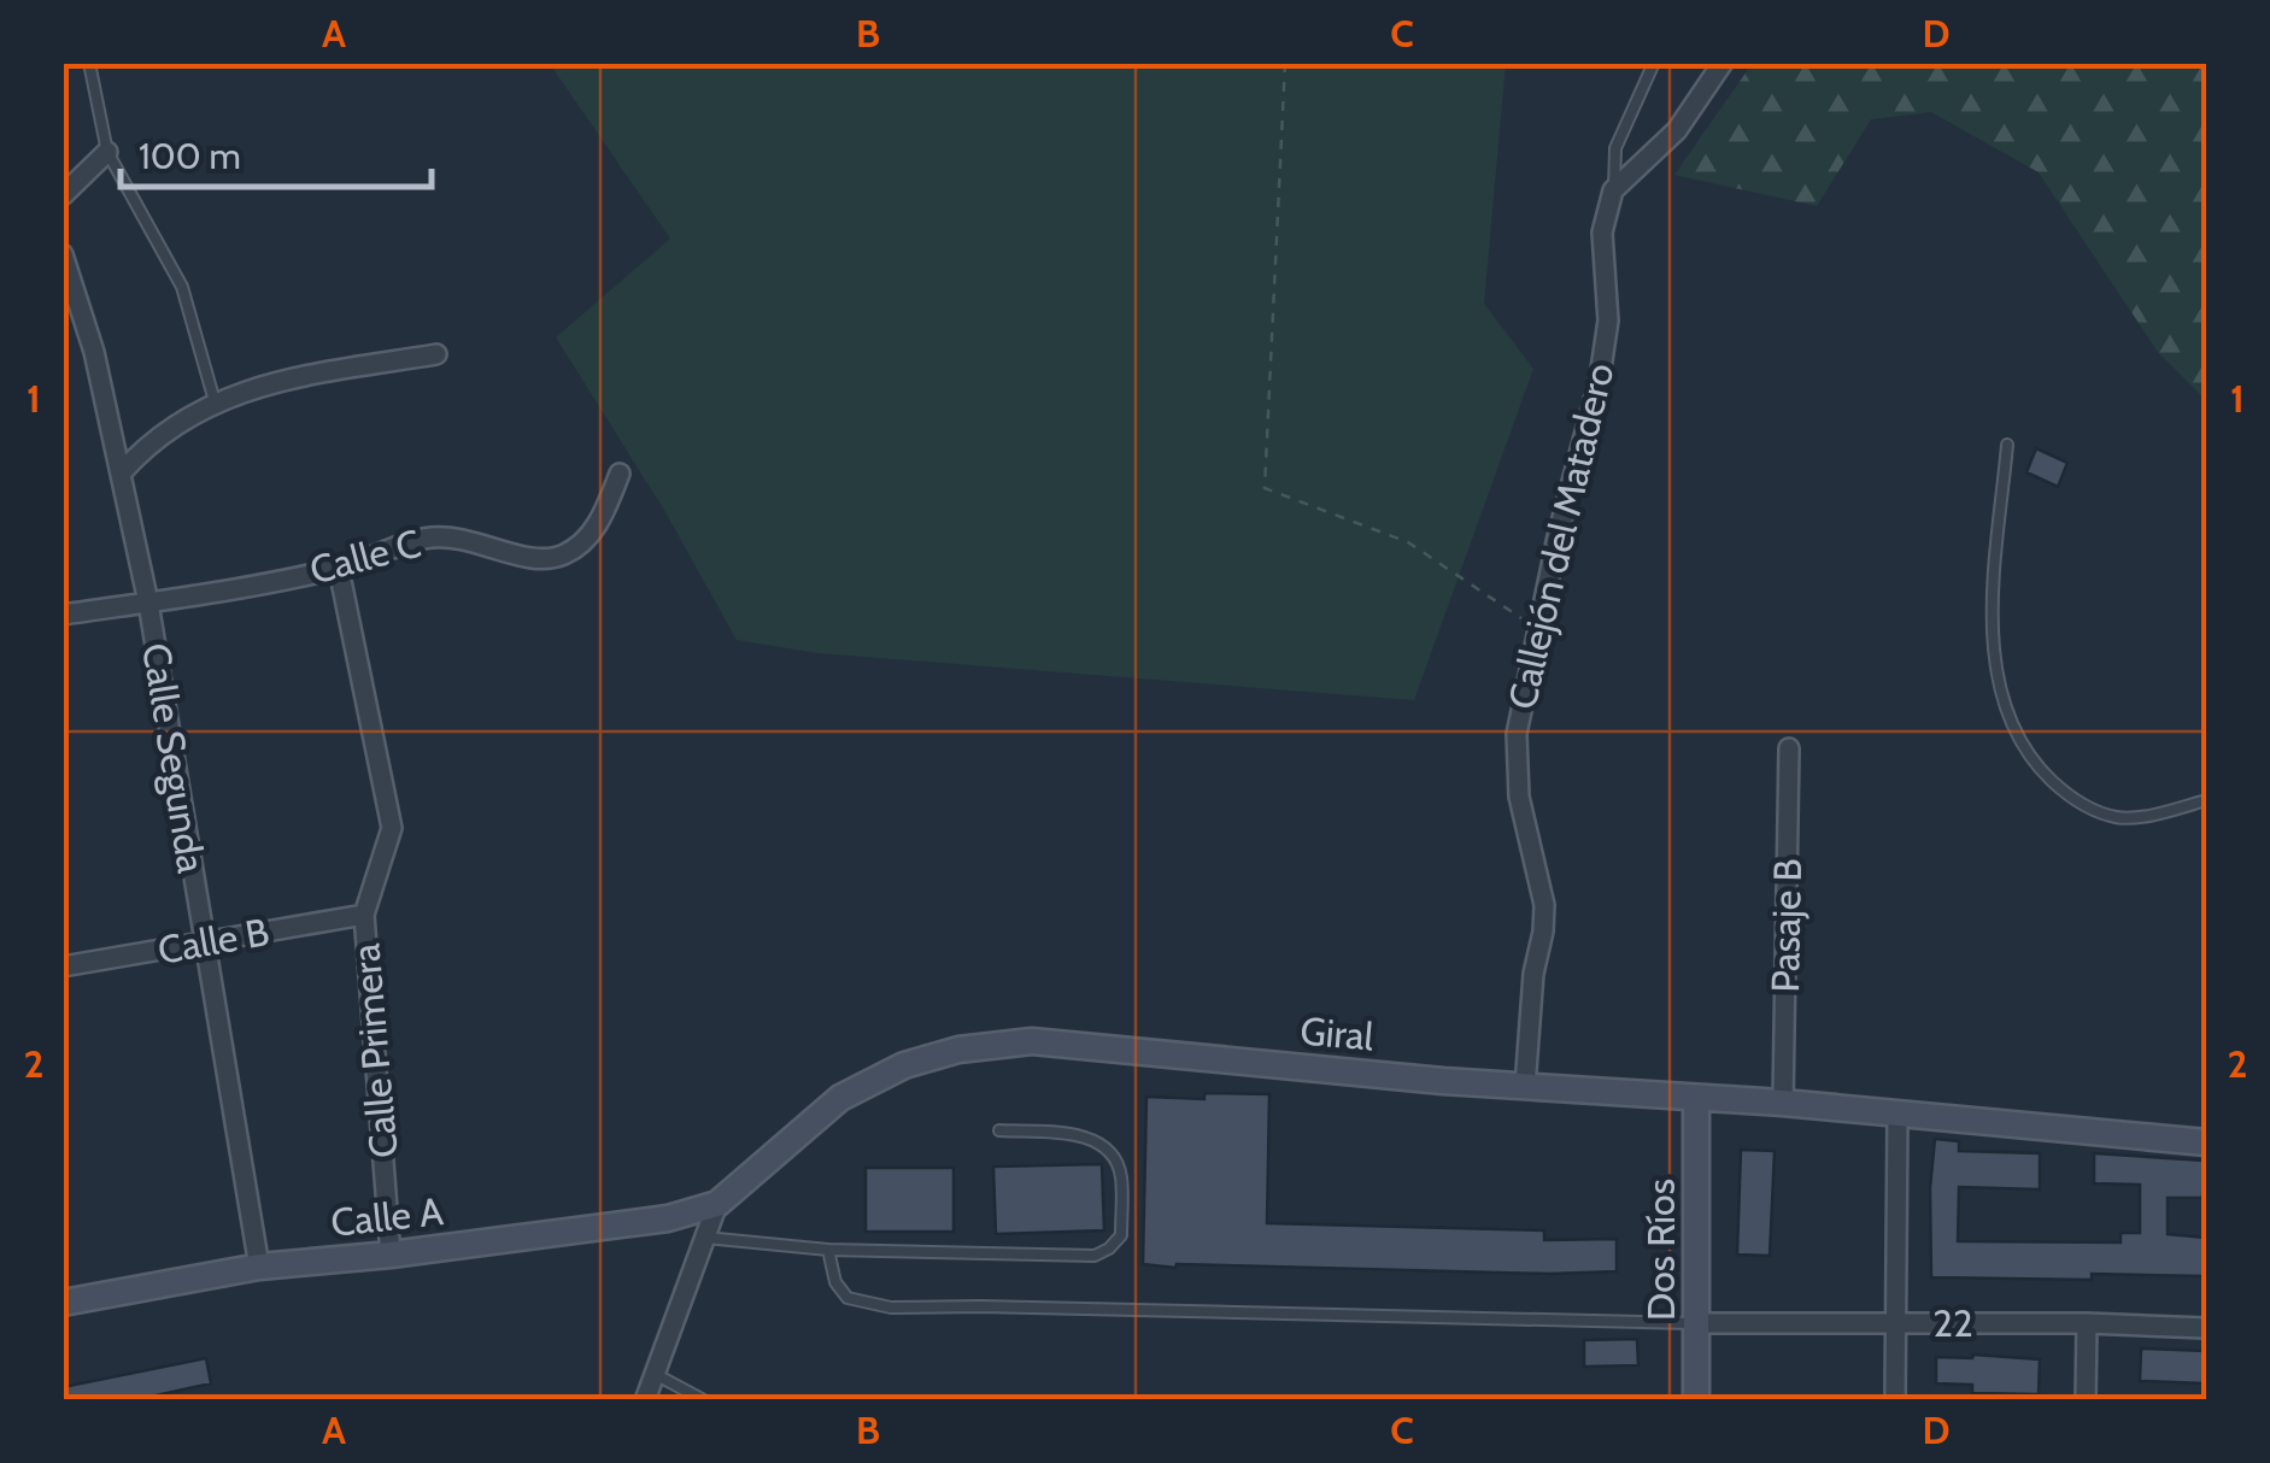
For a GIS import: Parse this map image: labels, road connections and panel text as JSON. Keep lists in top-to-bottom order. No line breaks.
{"streets":{"street":["Callejón del Matadero","Calle C","Calle Segunda","Pasaje B","Calle B","Giral","Calle Primera","Calle A","Dos Ríos","22"]},"crossings":[["Callejón del Matadero","Giral"],["Calle C","Calle Segunda"],["Calle C","Calle Primera"],["Calle Segunda","Calle B"],["Calle Segunda","Calle A"],["Pasaje B","Giral"],["Calle B","Calle Primera"],["Giral","Calle A"],["Giral","Dos Ríos"],["Calle Primera","Calle A"],["Dos Ríos","22"]],"scale_bar":"100 m","grid":{"columns":["A","B","C","D"],"rows":["1","2"]}}
